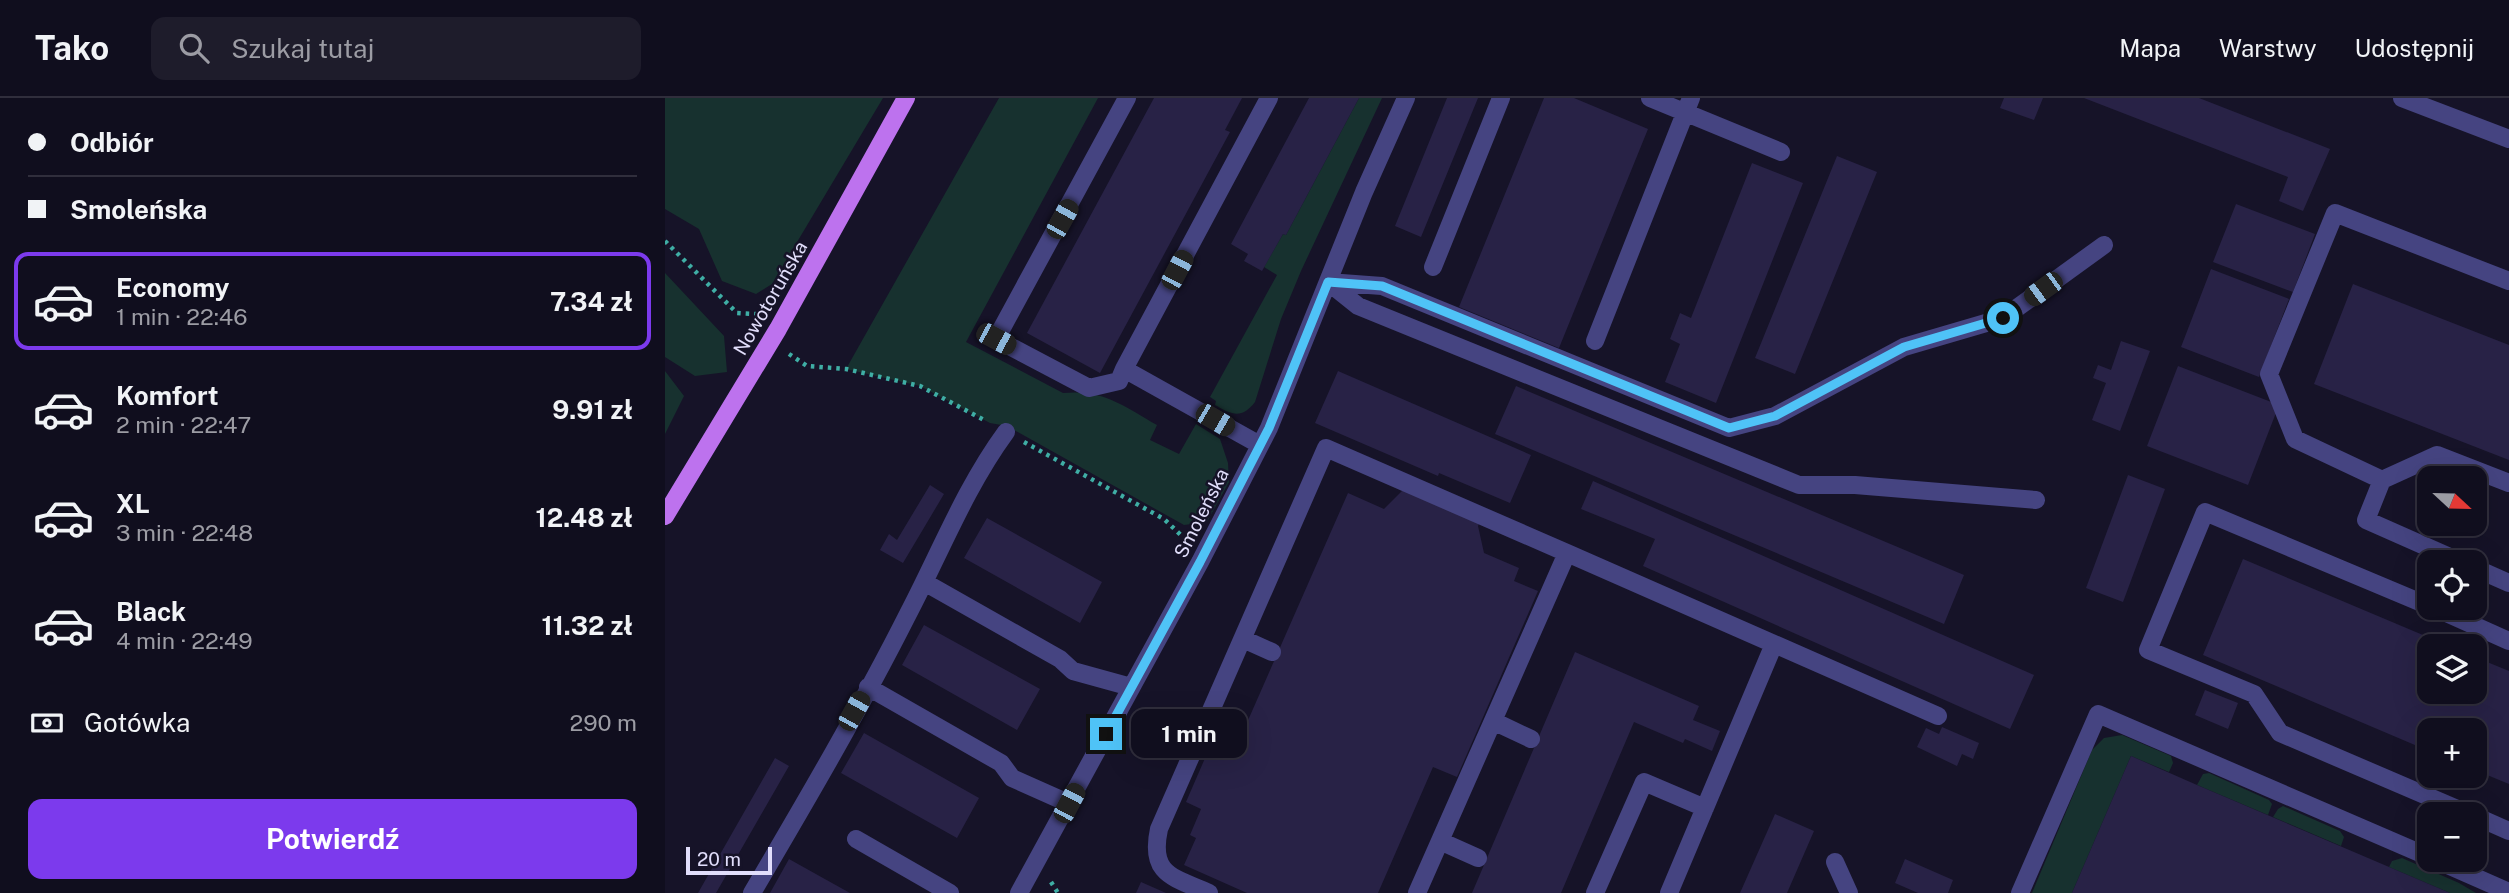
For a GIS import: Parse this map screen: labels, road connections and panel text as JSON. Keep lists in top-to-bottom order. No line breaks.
{"streets":{"main road":["Nowotoruńska"],"street":["Smoleńska"]},"scale_bar":"20 m","north":"right","page":{"header":"Tako","search":"Szukaj tutaj","nav":["Mapa","Warstwy","Udostępnij"],"banner":["Odbiór","Smoleńska"],"list":[{"name":"Economy","note":"1 min · 22:46","value":"7.34 zł"},{"name":"Komfort","note":"2 min · 22:47","value":"9.91 zł"},{"name":"XL","note":"3 min · 22:48","value":"12.48 zł"},{"name":"Black","note":"4 min · 22:49","value":"11.32 zł"}],"map_buttons":["+","−"],"pay":["Gotówka","290 m"],"bubble":"1 min","buttons":"Potwierdź","scale":"20 m"}}
